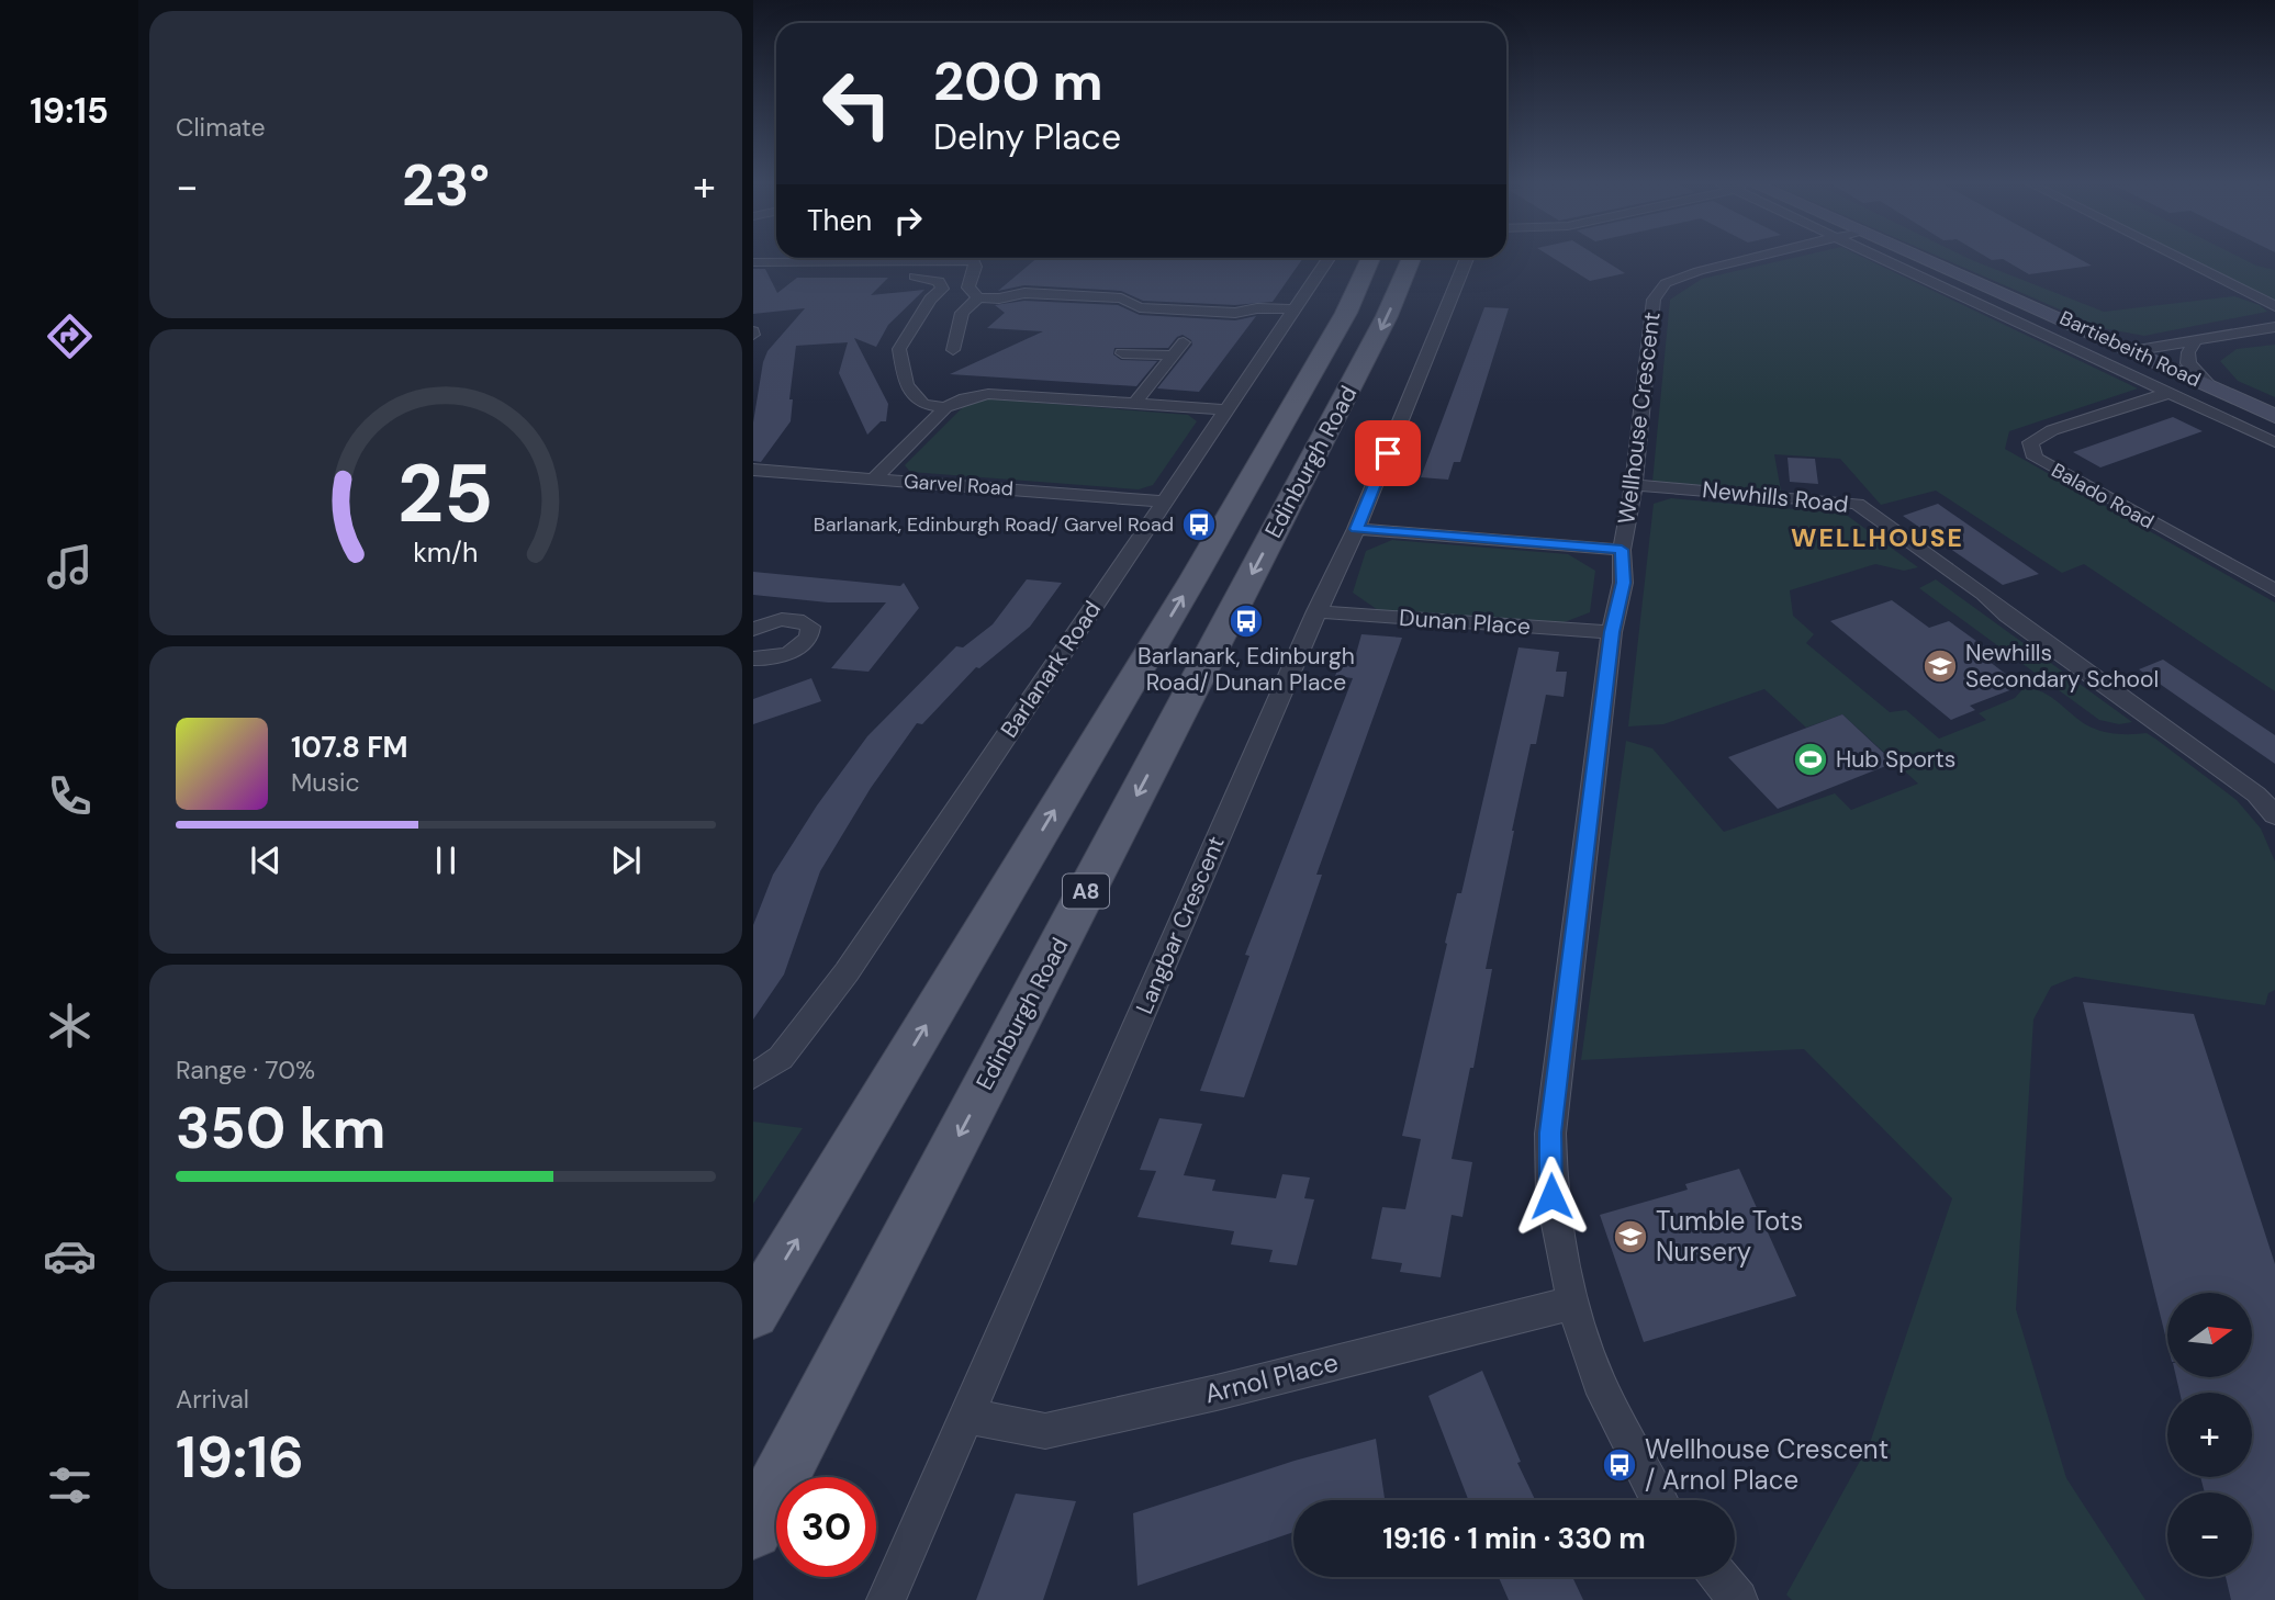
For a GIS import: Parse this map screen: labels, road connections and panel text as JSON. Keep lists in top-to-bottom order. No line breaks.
{"streets":{"main road":["Edinburgh Road","A8"],"street":["Bartiebeith Road","Wellhouse Crescent","Garvel Road","Balado Road","Newhills Road","Dunan Place","Barlanark Road","Langbar Crescent","Arnol Place"]},"crossings":[["Bartiebeith Road","Balado Road"],["Wellhouse Crescent","Newhills Road"],["Wellhouse Crescent","Dunan Place"],["Wellhouse Crescent","Arnol Place"],["Garvel Road","Barlanark Road"],["Dunan Place","Langbar Crescent"],["Langbar Crescent","Arnol Place"]],"districts":["WELLHOUSE"],"places":{"bus stop":["Barlanark, Edinburgh Road/ Garvel Road","Barlanark, Edinburgh Road/ Dunan Place","Wellhouse Crescent / Arnol Place"],"school or university":["Newhills Secondary School","Tumble Tots Nursery"],"sports":["Hub Sports"]},"north":"right","page":{"tabs":"19:15","tile":["Climate",["Range · 70%","350 km"],["Arrival","19:16"]],"turn":["200 m","Delny Place"],"heat":["−","23°","+"],"then":"Then","song":["107.8 FM","Music"],"map_buttons":["+","−"],"limit":"30","trip":"19:16 · 1 min · 330 m","gauge":["25","km/h"]}}
